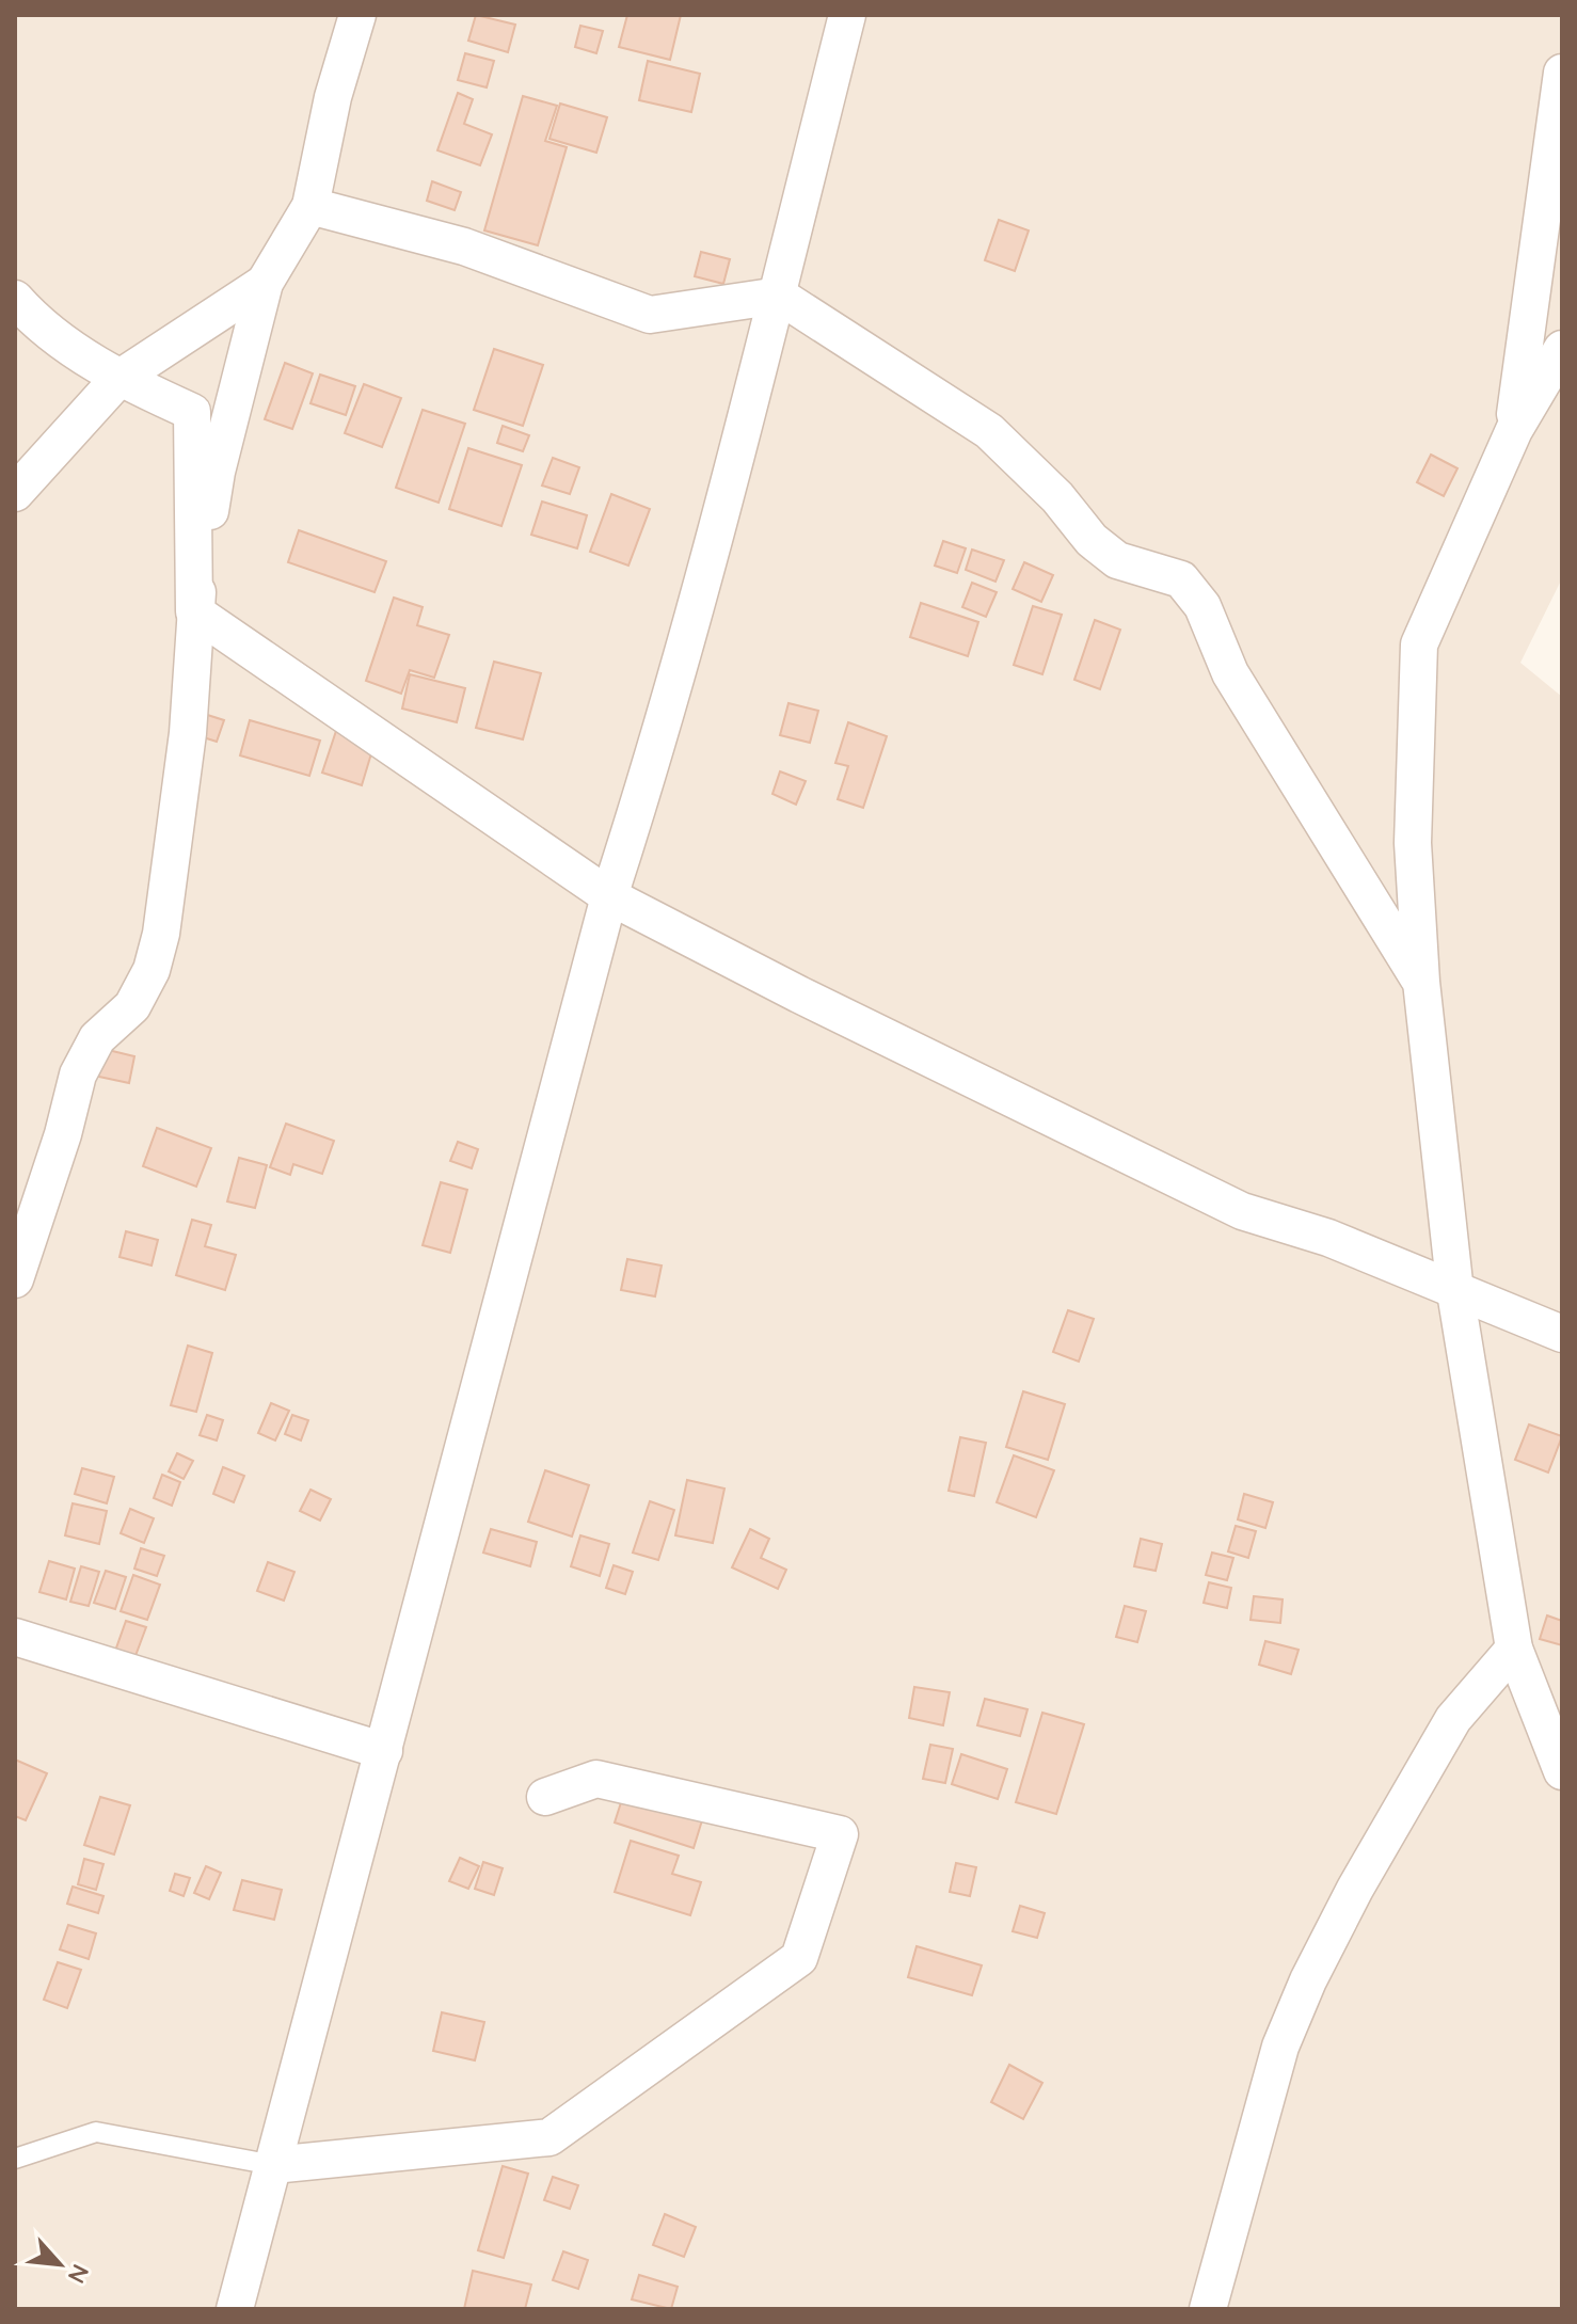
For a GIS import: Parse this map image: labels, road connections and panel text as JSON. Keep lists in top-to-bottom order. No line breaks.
{"north":"bottom right"}
